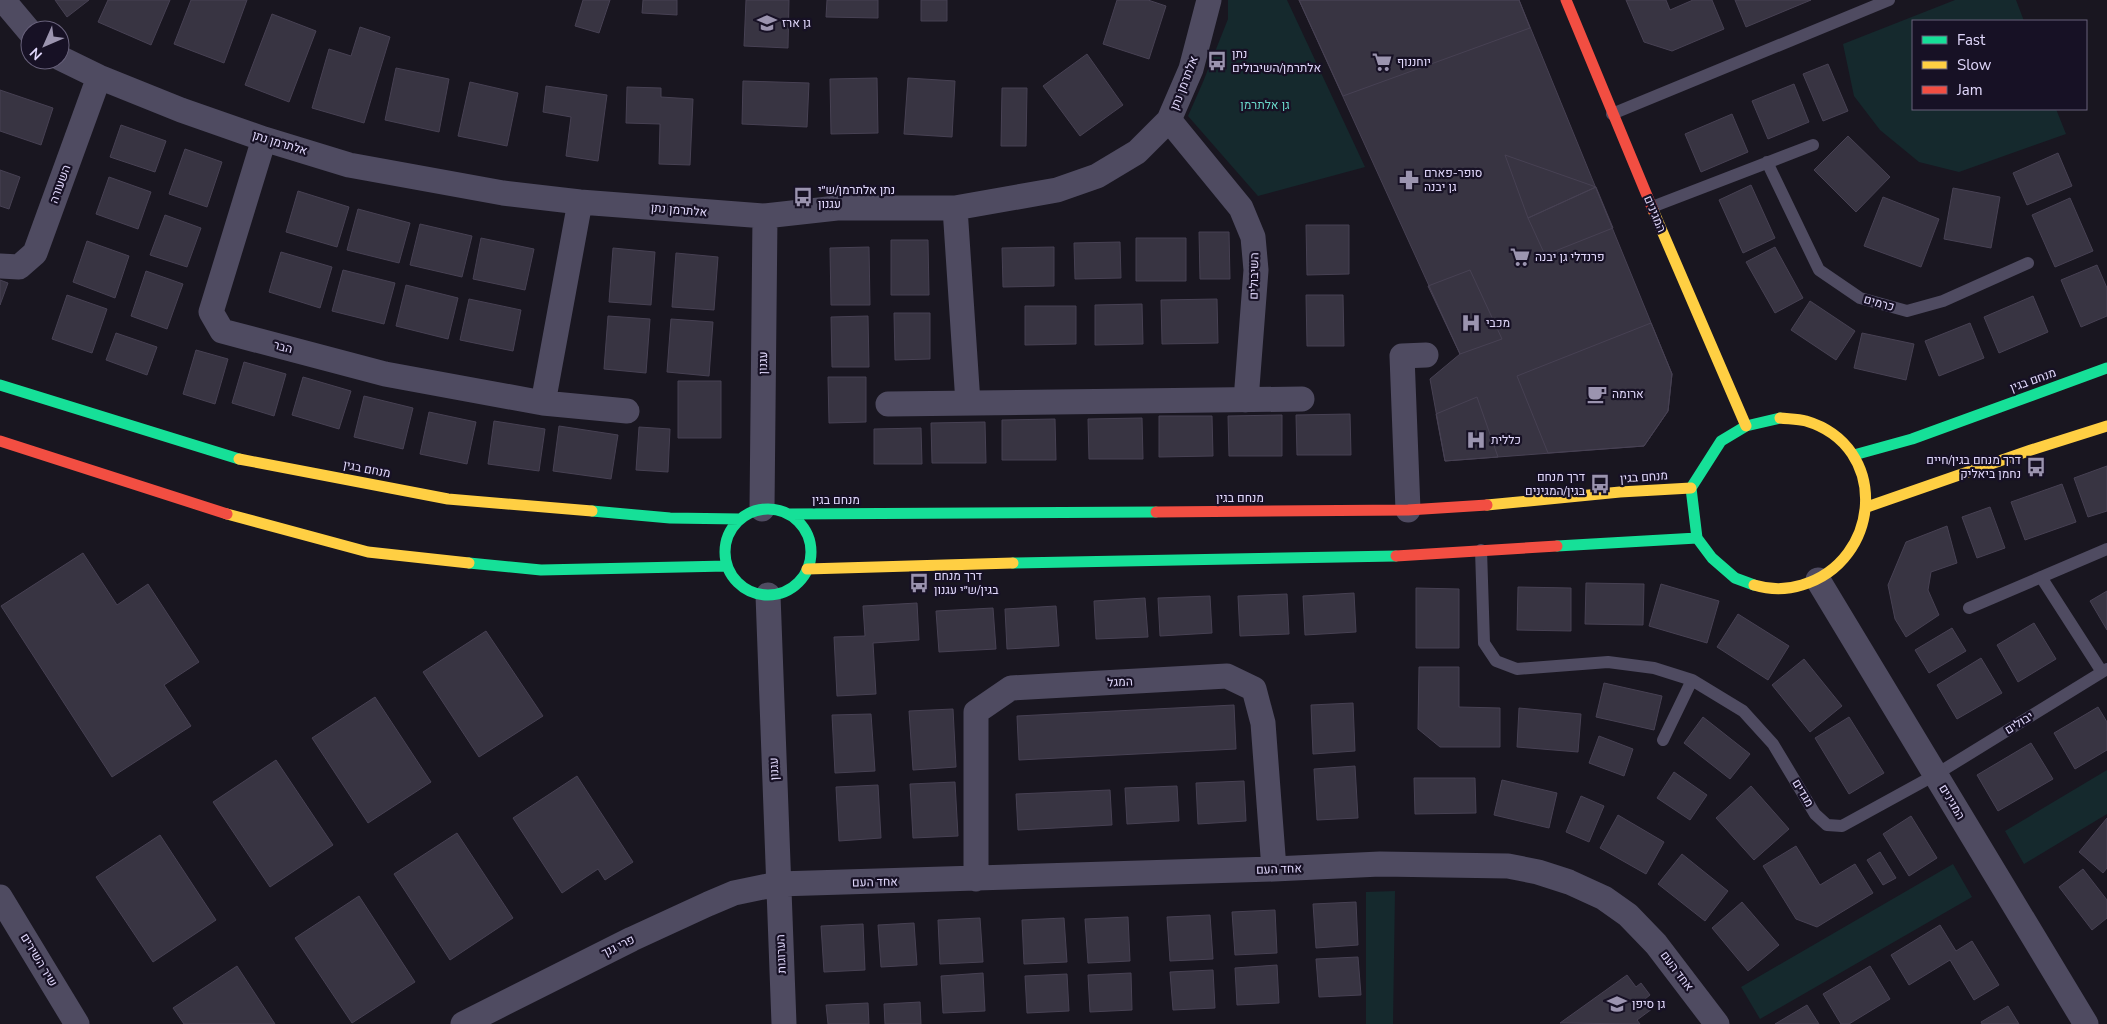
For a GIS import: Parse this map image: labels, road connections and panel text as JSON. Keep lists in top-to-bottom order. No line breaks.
{"streets":{"main road":["המגינים","מנחם בגין"],"street":["אלתרמן נתן","השעורה","השיבולים","הבר","עגנון","המגל","אחד העם","פרי גנך","הערוגות","שיר השירים"],"lane":["כרמים","יבולים","מגדים"]},"crossings":[["אלתרמן נתן","השעורה"],["אלתרמן נתן","השיבולים"],["אלתרמן נתן","הבר"],["אלתרמן נתן","עגנון"],["המגינים","מנחם בגין"],["המגינים","יבולים"],["המגינים","מגדים"],["עגנון","מנחם בגין"],["עגנון","אחד העם"],["עגנון","פרי גנך"],["עגנון","הערוגות"],["המגל","אחד העם"],["יבולים","מגדים"],["אחד העם","פרי גנך"],["אחד העם","הערוגות"],["פרי גנך","הערוגות"]],"parks":["גן אלתרמן"],"places":{"school or university":["גן ארז","גן סיפן"],"bus stop":["נתן אלתרמן/השיבולים","נתן אלתרמן/ש״י עגנון","דרך מנחם בגין/חיים נחמן ביאליק","דרך מנחם בגין/המגינים","דרך מנחם בגין/ש״י עגנון"],"supermarket":["יוחננוף","פרנדלי גן יבנה"],"pharmacy":["סופר-פארם גן יבנה"],"hospital":["מכבי","כללית"],"cafe":["ארומה"]},"legend":["Fast","Slow","Jam"],"north":"bottom left"}
